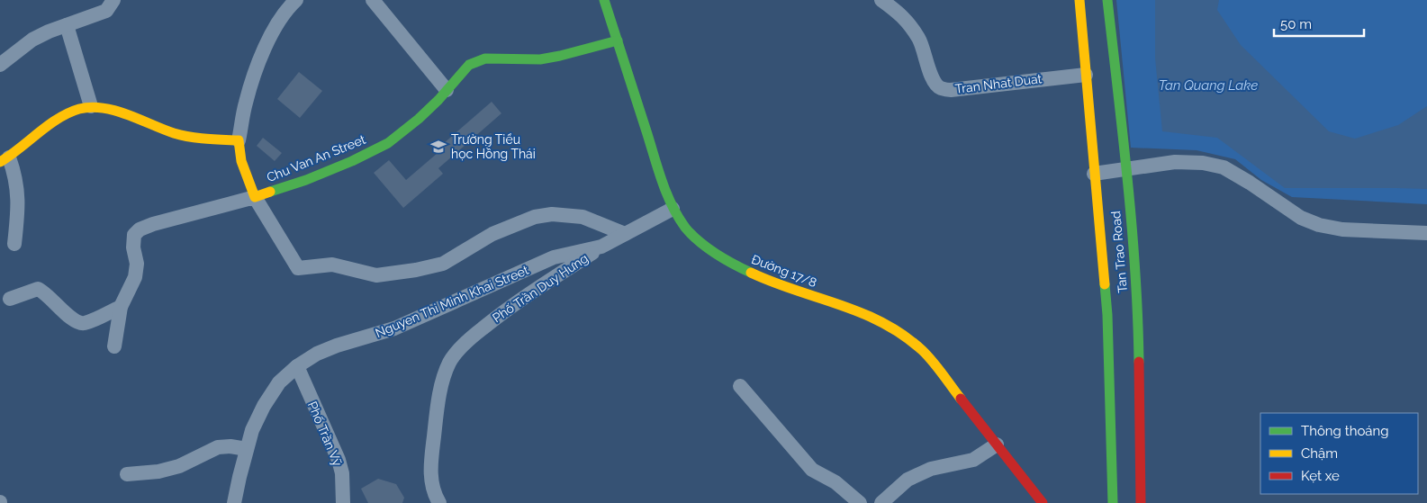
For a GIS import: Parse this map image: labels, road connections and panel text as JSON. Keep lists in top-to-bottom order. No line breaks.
{"streets":{"street":["Tran Nhat Duat","Chu Van An Street","Tan Trao Road","Đường 17/8","Phố Trần Duy Hưng","Nguyen Thi Minh Khai Street","Phố Trần Vỹ"]},"crossings":[["Tran Nhat Duat","Tan Trao Road"],["Chu Van An Street","Đường 17/8"],["Đường 17/8","Nguyen Thi Minh Khai Street"],["Phố Trần Duy Hưng","Nguyen Thi Minh Khai Street"],["Nguyen Thi Minh Khai Street","Phố Trần Vỹ"]],"water":["Tan Quang Lake"],"places":{"school or university":["Trường Tiểu học Hồng Thái"]},"legend":["Thông thoáng","Chậm","Kẹt xe"],"scale_bar":"50 m"}
